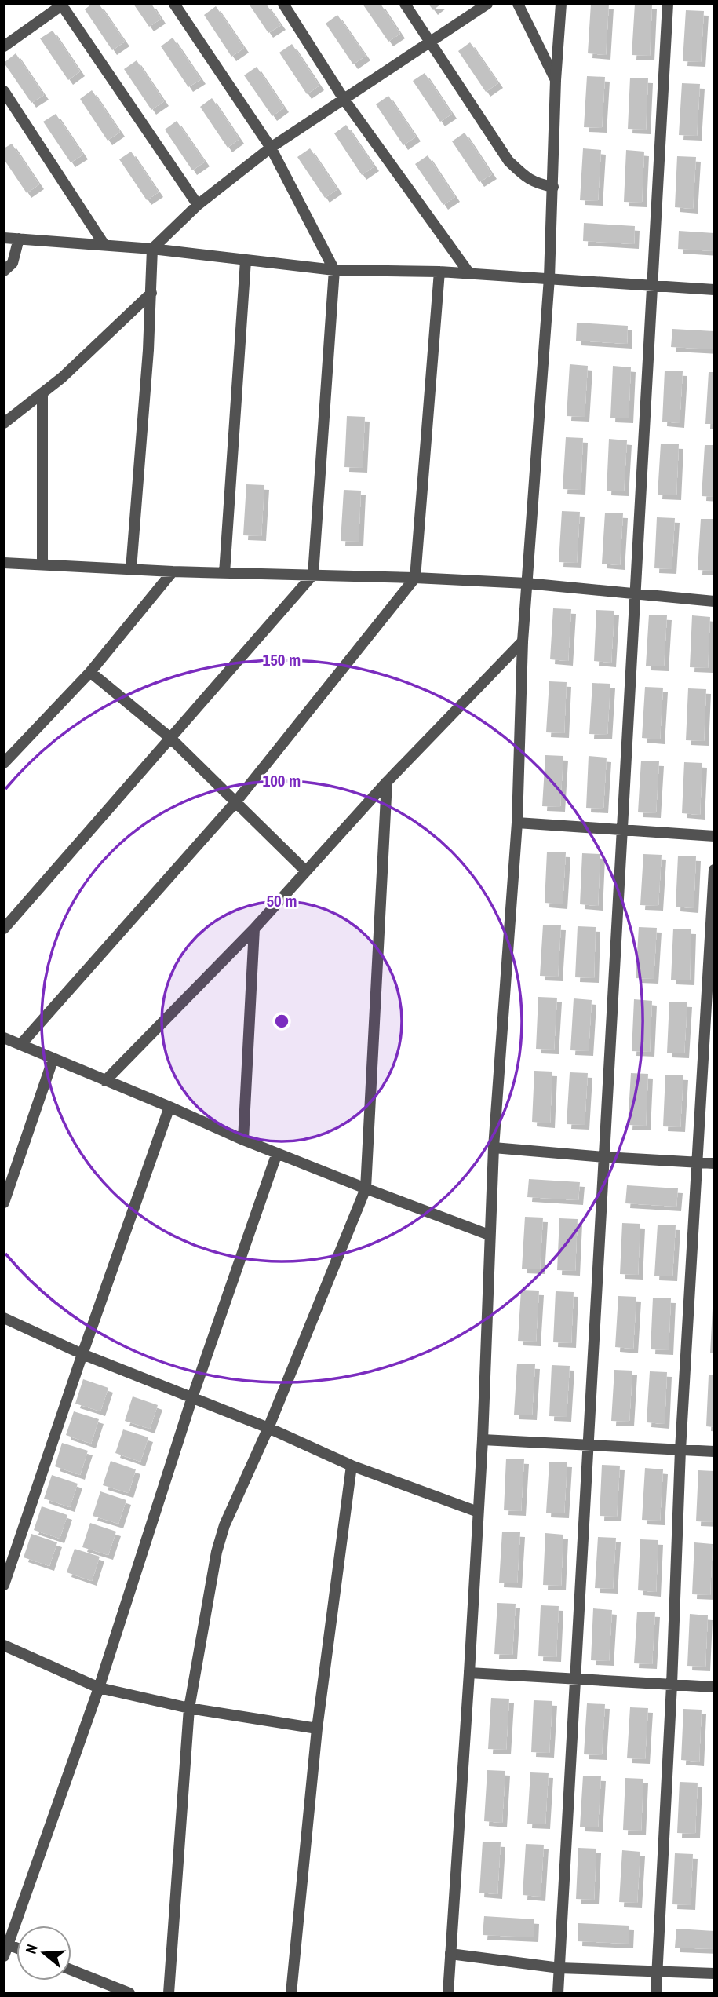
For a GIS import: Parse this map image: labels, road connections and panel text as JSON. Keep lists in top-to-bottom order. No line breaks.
{"north":"left","rings":["150 m","100 m","50 m"]}
